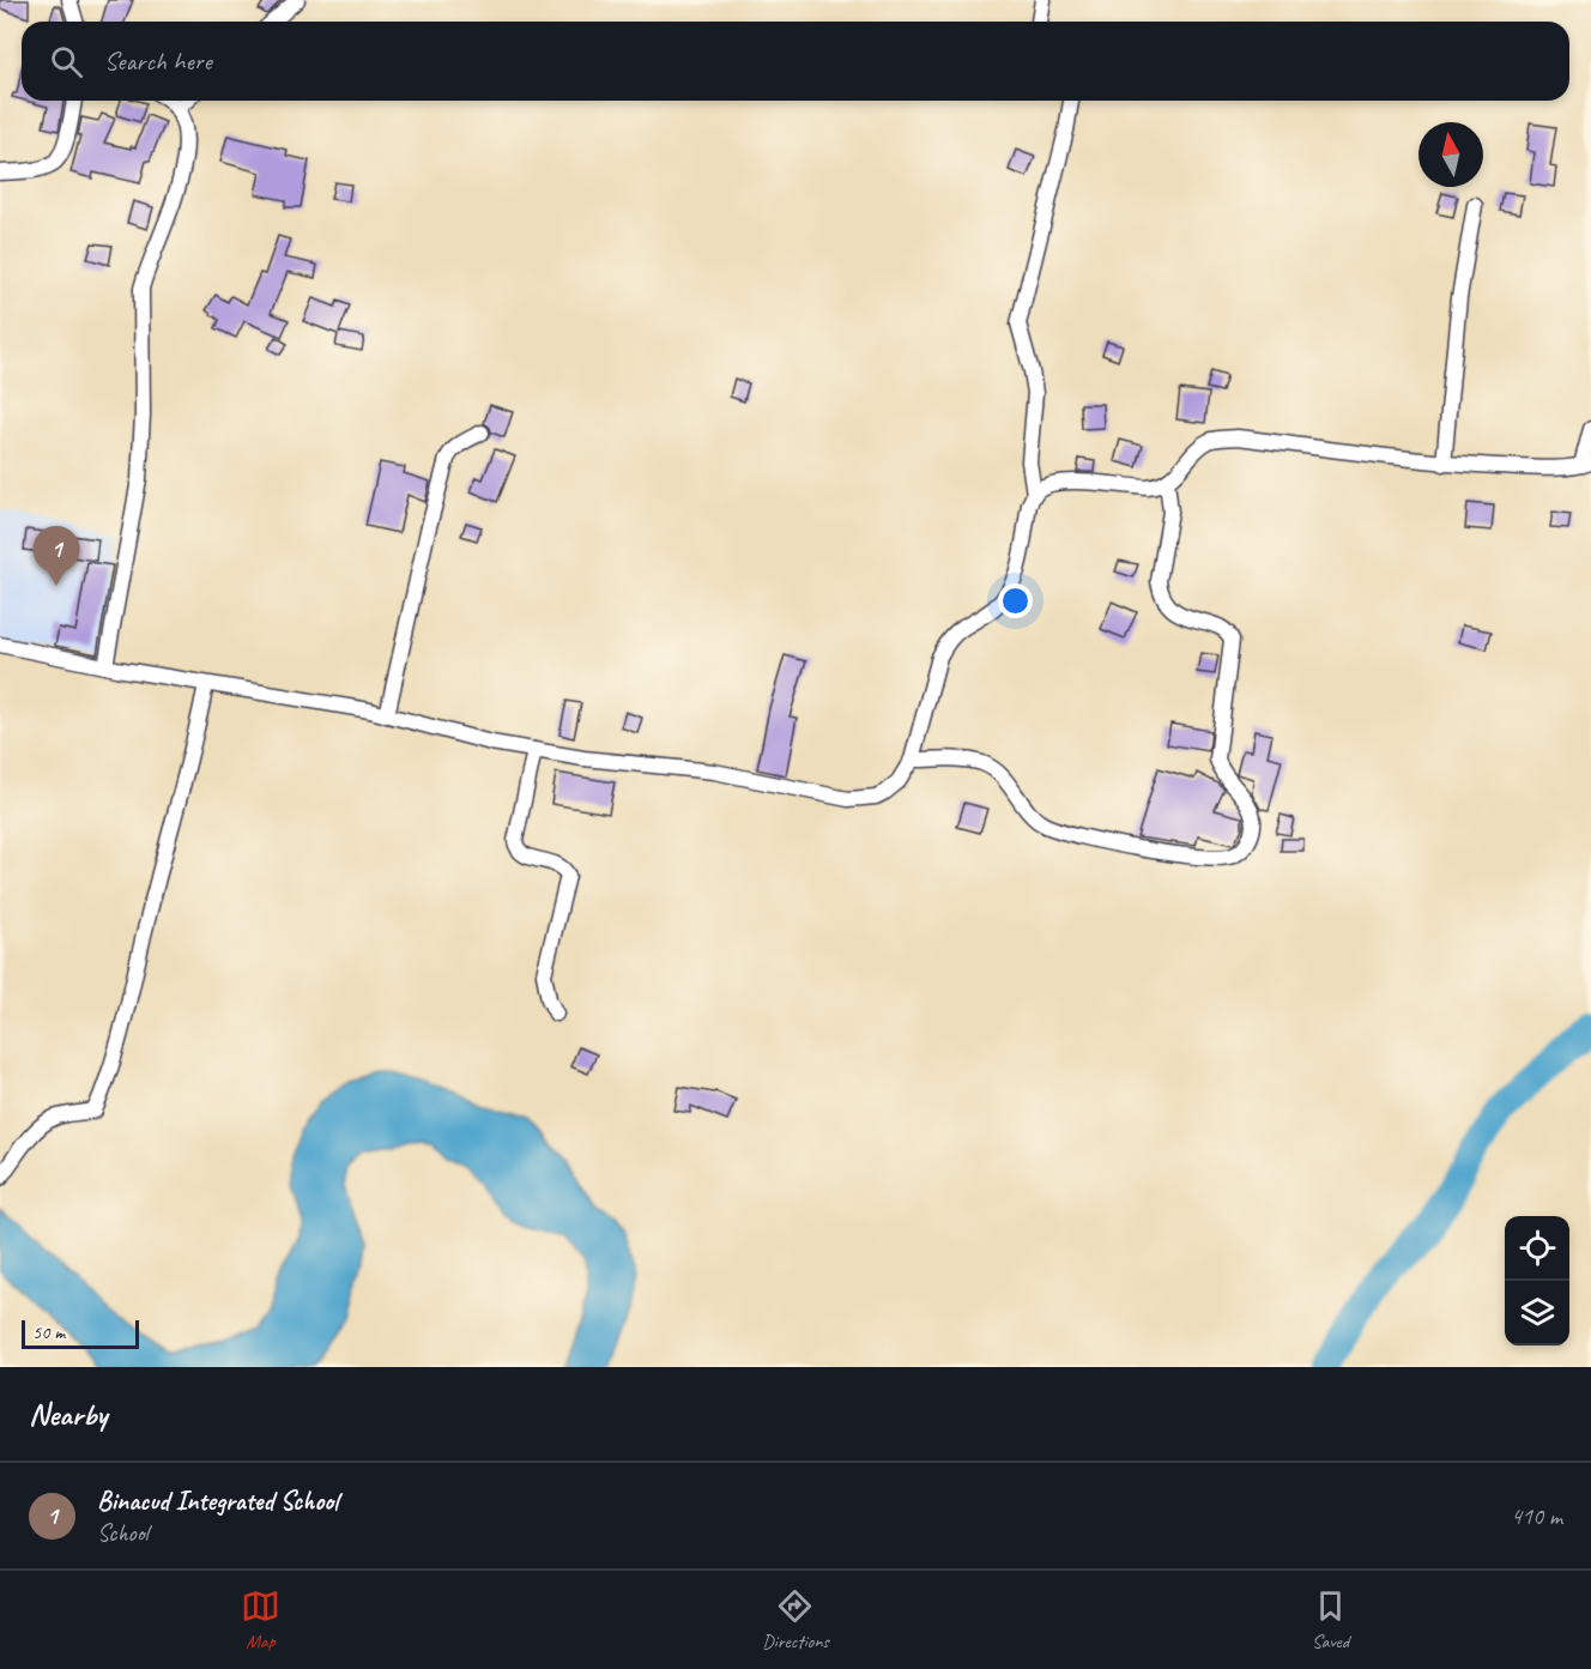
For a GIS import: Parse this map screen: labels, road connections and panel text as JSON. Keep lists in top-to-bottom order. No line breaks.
{"scale_bar":"50 m","north":"top","page":{"search":"Search here","pins":"1","scale":"50 m","heading":"Nearby","list":[{"mark":"1","name":"Binacud Integrated School","note":"School","value":"410 m"}],"nav":["Map","Directions","Saved"]}}
